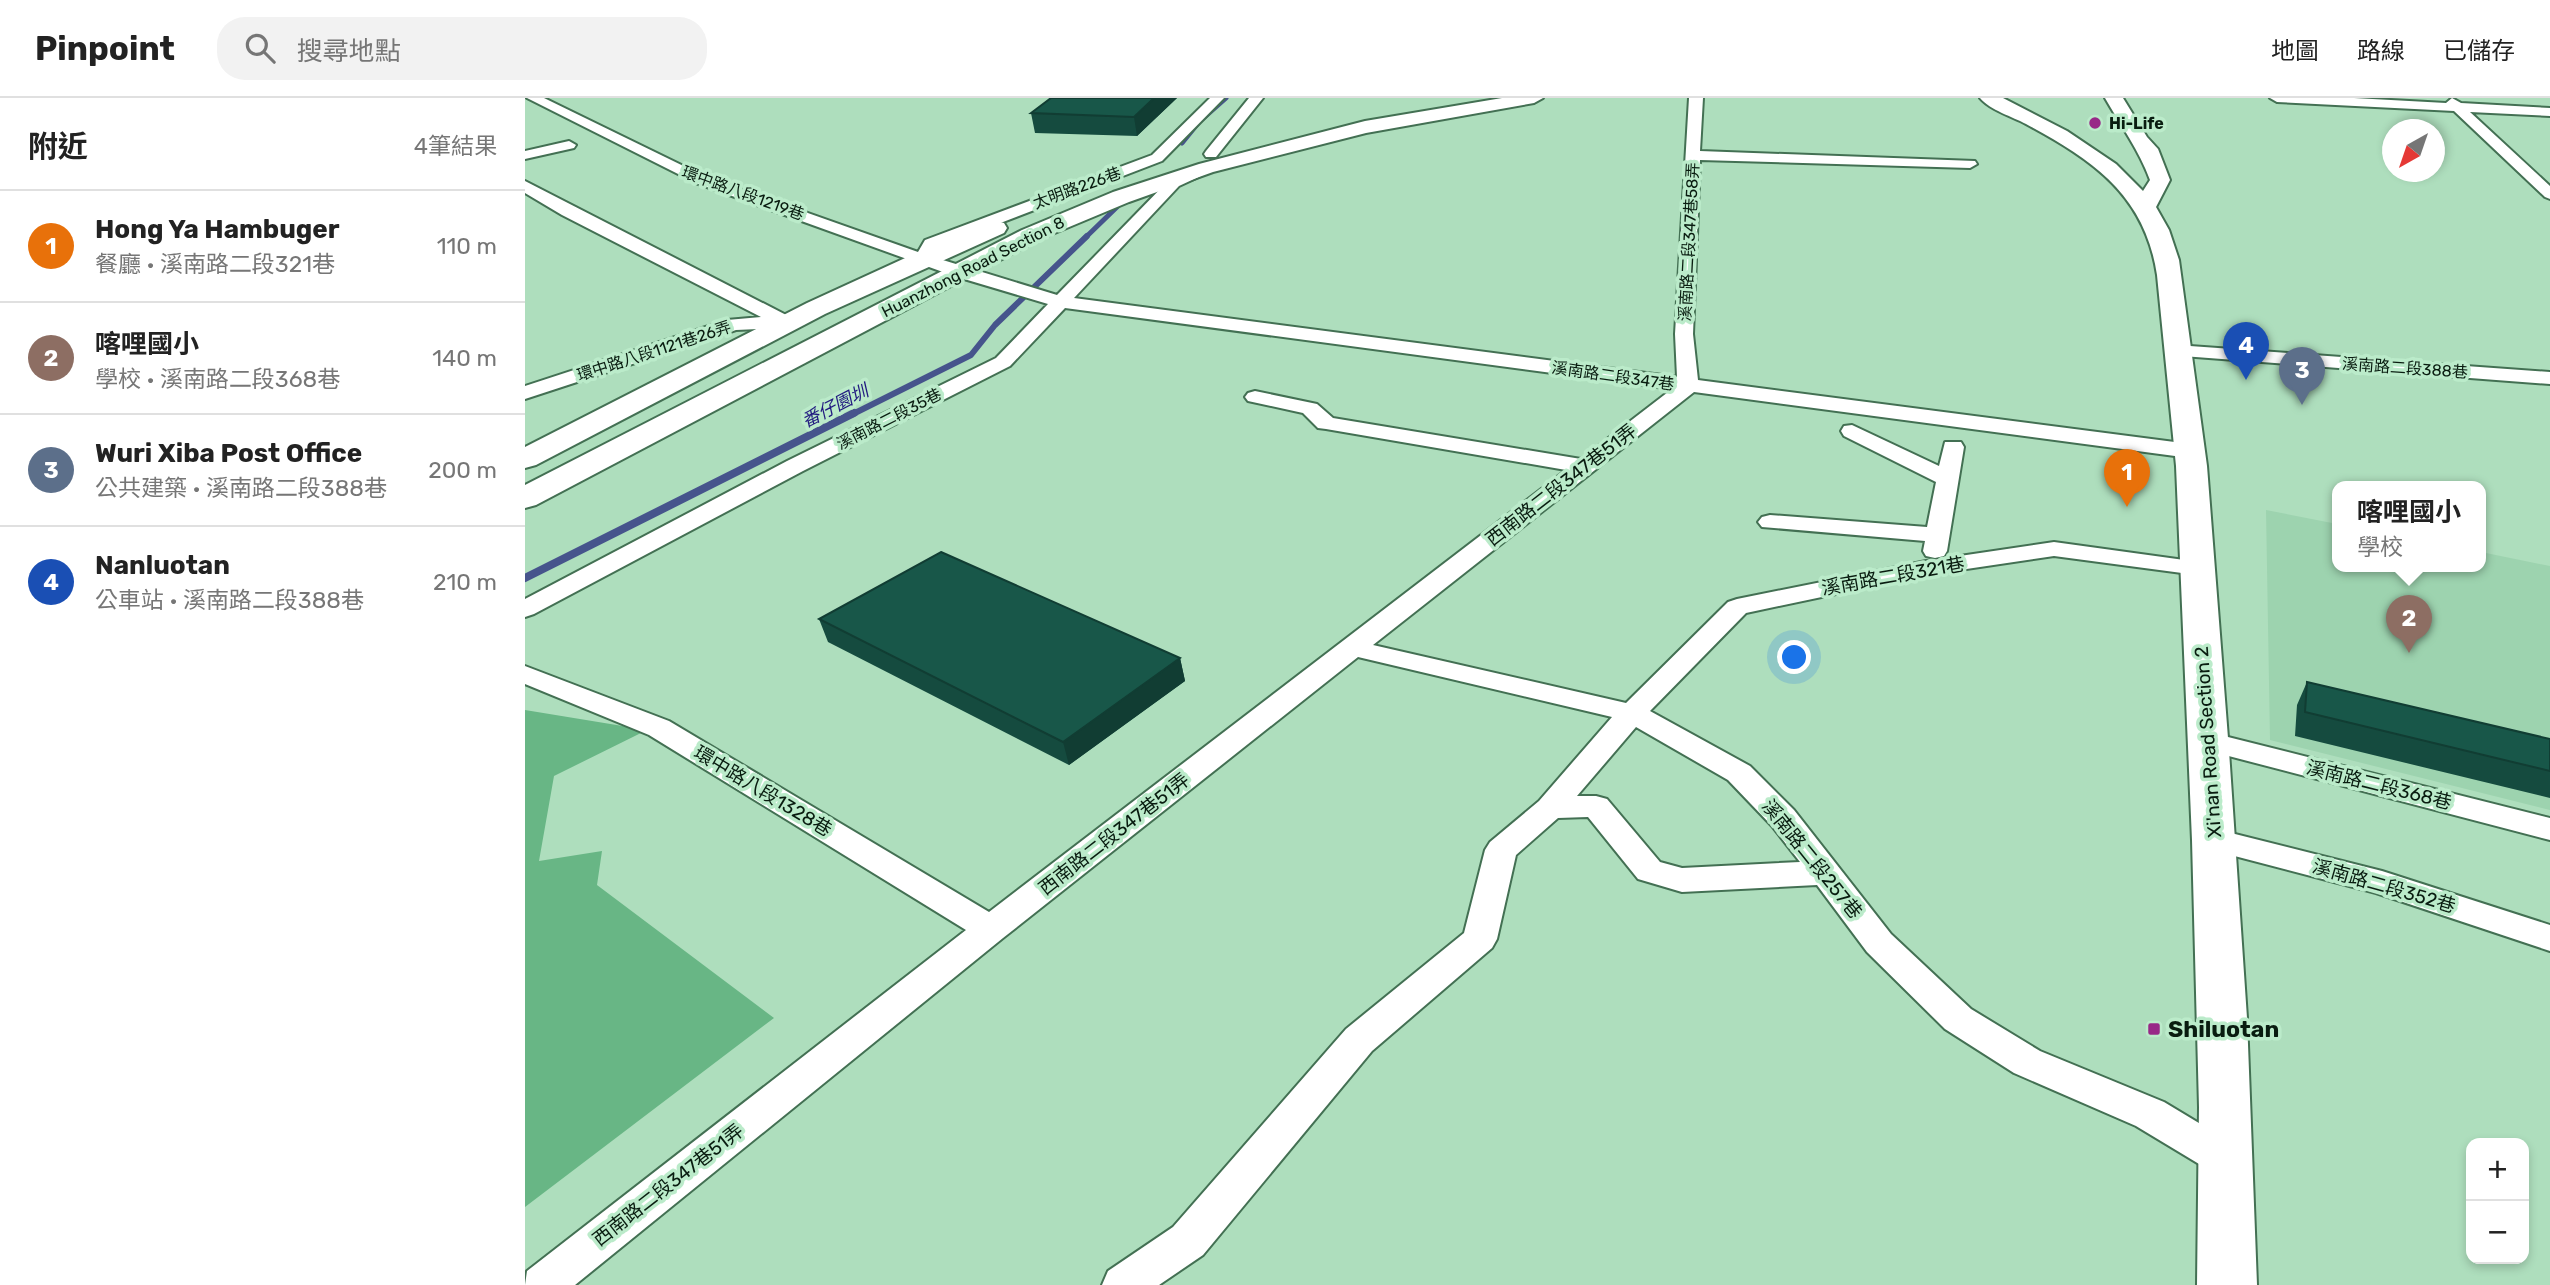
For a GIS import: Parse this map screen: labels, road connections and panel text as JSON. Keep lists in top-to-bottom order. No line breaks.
{"streets":{"street":["太明路226巷","環中路八段1219巷","溪南路二段347巷58弄","Huanzhong Road Section 8","環中路八段1121巷26弄","溪南路二段388巷","溪南路二段347巷","溪南路二段35巷","西南路二段347巷51弄","溪南路二段321巷","Xi'nan Road Section 2","溪南路二段368巷","環中路八段1328巷","溪南路二段257巷","溪南路二段352巷"]},"crossings":[["太明路226巷","環中路八段1219巷"],["太明路226巷","Huanzhong Road Section 8"],["環中路八段1219巷","Huanzhong Road Section 8"],["環中路八段1219巷","溪南路二段347巷"],["溪南路二段347巷58弄","溪南路二段347巷"],["溪南路二段347巷58弄","西南路二段347巷51弄"],["Huanzhong Road Section 8","環中路八段1121巷26弄"],["Huanzhong Road Section 8","溪南路二段35巷"],["溪南路二段388巷","Xi'nan Road Section 2"],["溪南路二段347巷","溪南路二段35巷"],["溪南路二段347巷","西南路二段347巷51弄"],["溪南路二段347巷","Xi'nan Road Section 2"],["西南路二段347巷51弄","環中路八段1328巷"],["西南路二段347巷51弄","溪南路二段257巷"],["溪南路二段321巷","Xi'nan Road Section 2"],["溪南路二段321巷","溪南路二段257巷"],["Xi'nan Road Section 2","溪南路二段368巷"],["Xi'nan Road Section 2","溪南路二段257巷"],["Xi'nan Road Section 2","溪南路二段352巷"]],"water":["番仔園圳"],"places":{"other":["Hi-Life"],"transit":["Shiluotan"]},"north":"bottom left","page":{"header":"Pinpoint","search":"搜尋地點","nav":["地圖","路線","已儲存"],"heading":["附近","4筆結果"],"list":[{"mark":"1","name":"Hong Ya Hambuger","note":"餐廳 · 溪南路二段321巷","value":"110 m"},{"mark":"2","name":"喀哩國小","note":"學校 · 溪南路二段368巷","value":"140 m"},{"mark":"3","name":"Wuri Xiba Post Office","note":"公共建築 · 溪南路二段388巷","value":"200 m"},{"mark":"4","name":"Nanluotan","note":"公車站 · 溪南路二段388巷","value":"210 m"}],"pins":["4","3","1","2"],"popup":["喀哩國小","學校"],"map_buttons":["+","−"]}}
